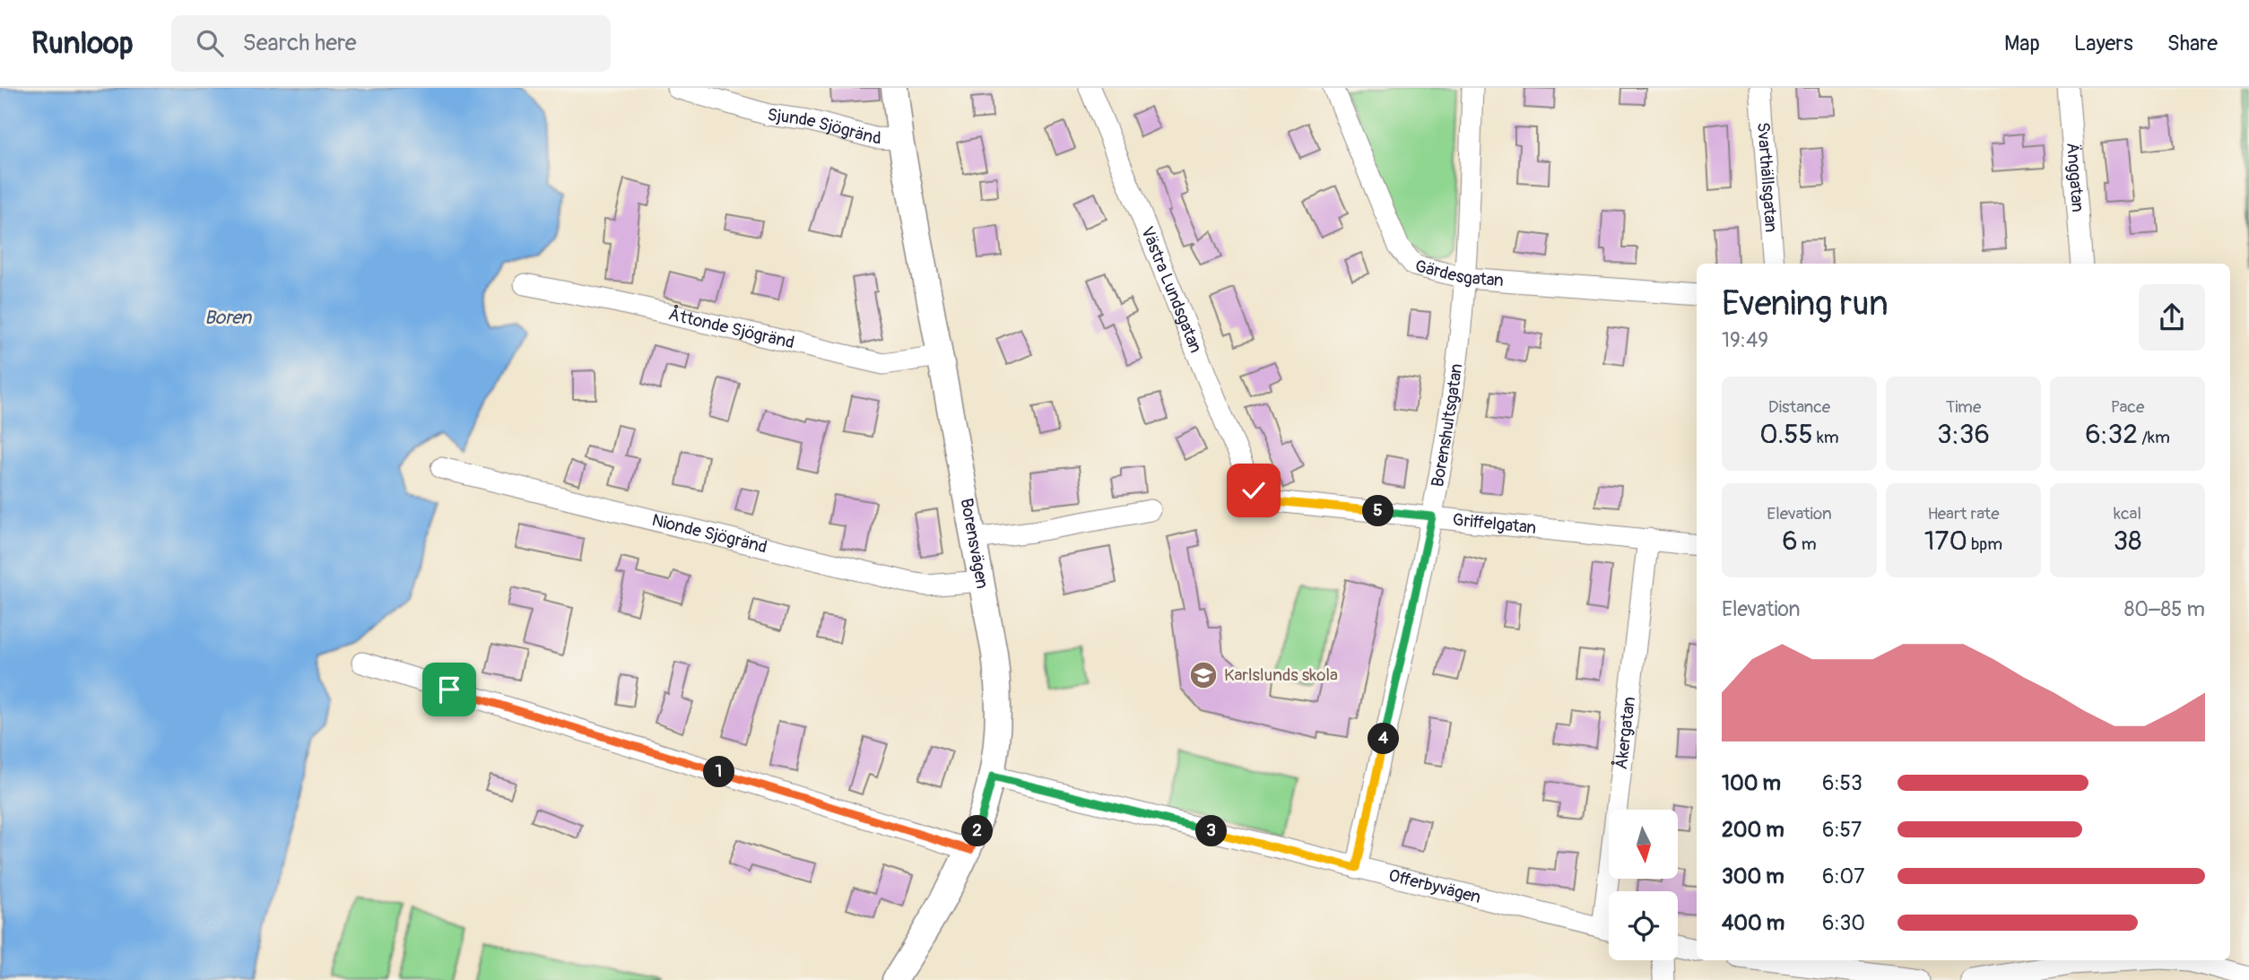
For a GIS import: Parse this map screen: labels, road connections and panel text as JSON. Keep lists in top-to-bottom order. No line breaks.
{"streets":{"street":["Sjunde Sjögränd","Svarthällsgatan","Änggatan","Gärdesgatan","Västra Lundsgatan","Åttonde Sjögränd","Borenshultsgatan","Griffelgatan","Nionde Sjögränd","Borensvägen","Åkergatan","Offerbyvägen"]},"crossings":[["Sjunde Sjögränd","Borensvägen"],["Gärdesgatan","Borenshultsgatan"],["Västra Lundsgatan","Griffelgatan"],["Åttonde Sjögränd","Borensvägen"],["Borenshultsgatan","Griffelgatan"],["Borenshultsgatan","Offerbyvägen"],["Griffelgatan","Åkergatan"],["Nionde Sjögränd","Borensvägen"],["Borensvägen","Offerbyvägen"]],"water":["Boren"],"places":{"school or university":["Karlslunds skola"]},"north":"bottom","page":{"header":"Runloop","search":"Search here","nav":["Map","Layers","Share"],"heading":["Evening run","19:49"],"stats":[["Distance","0.55 km"],["Time","3:36"],["Pace","6:32 /km"],["Elevation","6 m"],["Heart rate","170 bpm"],["kcal","38"]],"pins":["5","4","1","2","3"],"chart":["Elevation","80–85 m"],"list":[{"name":"100 m","note":"6:53"},{"name":"200 m","note":"6:57"},{"name":"300 m","note":"6:07"},{"name":"400 m","note":"6:30"}]}}
